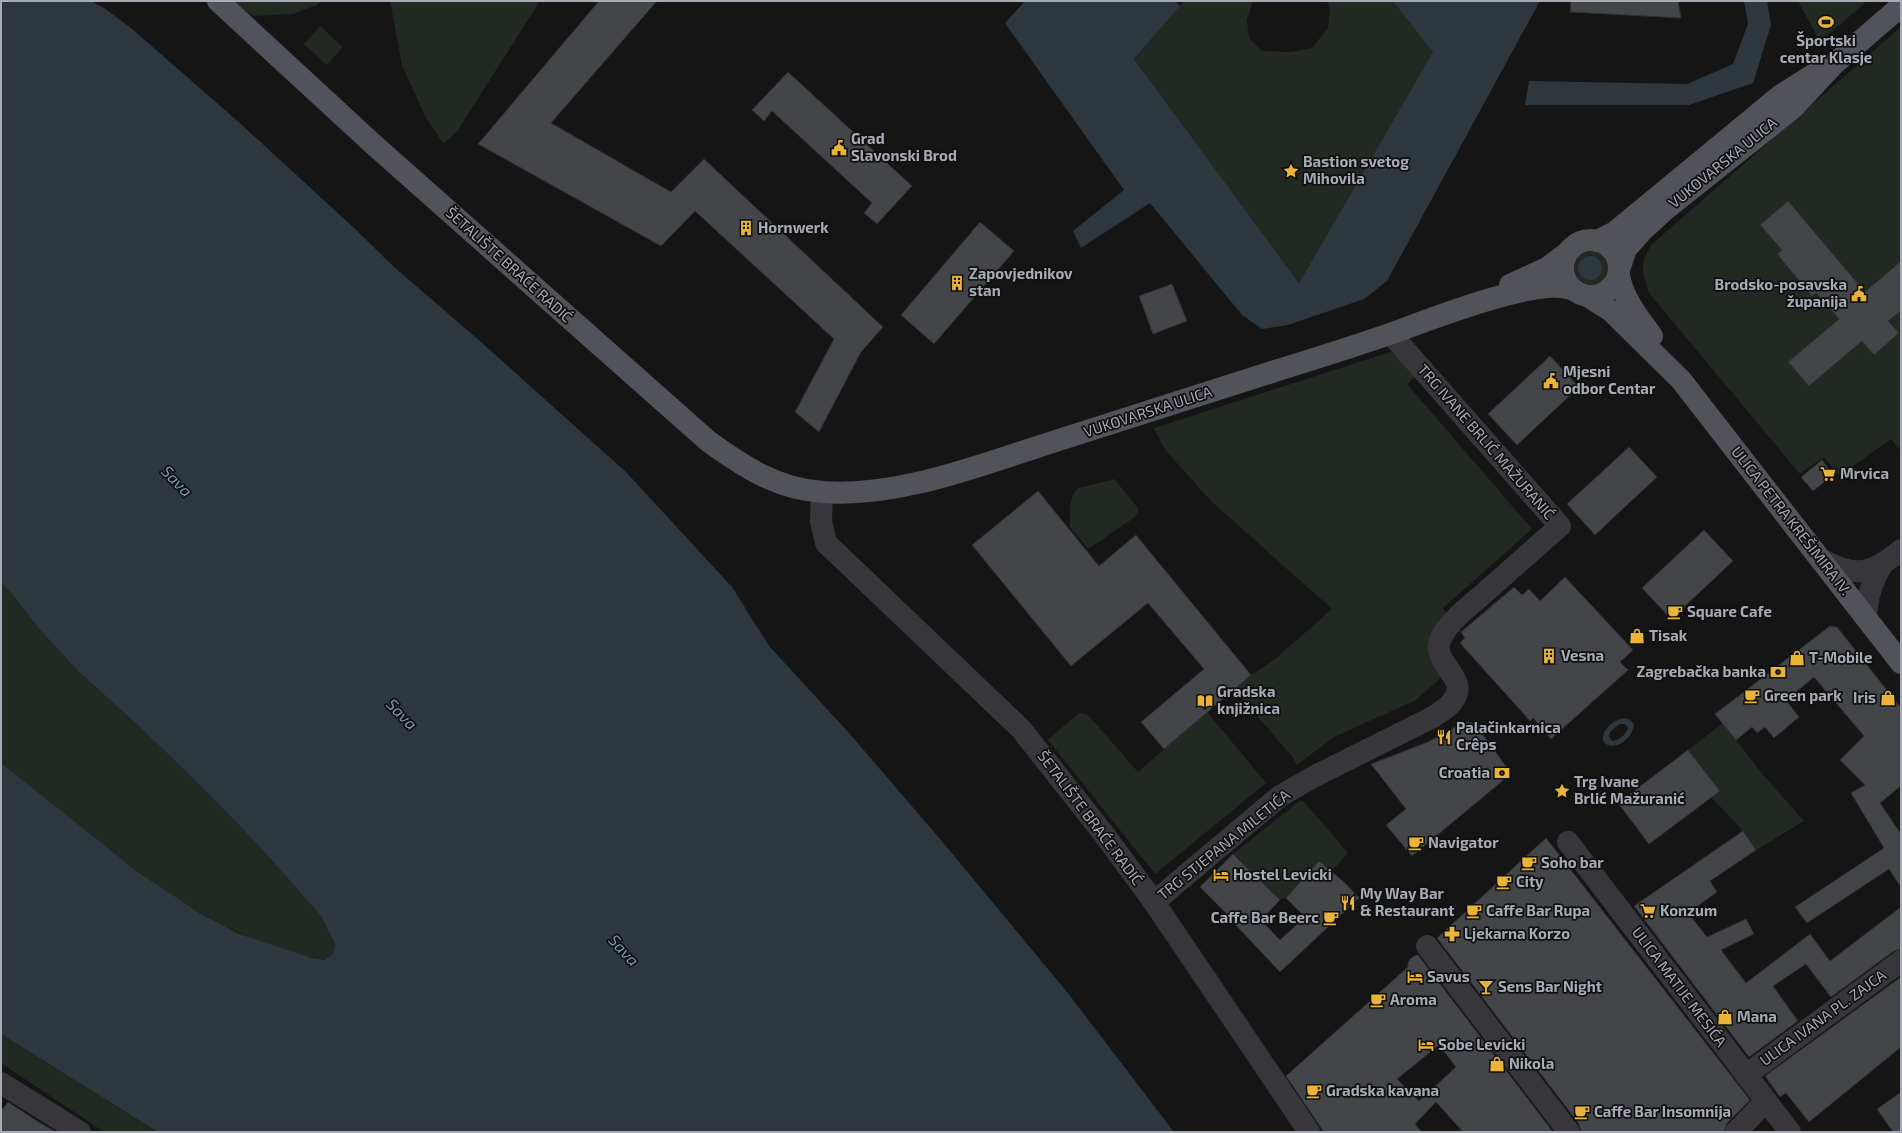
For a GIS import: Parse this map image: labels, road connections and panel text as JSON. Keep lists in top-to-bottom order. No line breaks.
{"streets":{"main road":["VUKOVARSKA ULICA","ŠETALIŠTE BRAĆE RADIĆ","ULICA PETRA KREŠIMIRA IV."],"street":["TRG IVANE BRLIĆ MAŽURANIĆ","TRG STJEPANA MILETIĆA","ULICA MATIJE MESIĆA","ULICA IVANA PL. ZAJCA"]},"crossings":[["VUKOVARSKA ULICA","ŠETALIŠTE BRAĆE RADIĆ"],["VUKOVARSKA ULICA","TRG IVANE BRLIĆ MAŽURANIĆ"],["VUKOVARSKA ULICA","ULICA PETRA KREŠIMIRA IV."],["ŠETALIŠTE BRAĆE RADIĆ","TRG STJEPANA MILETIĆA"],["TRG IVANE BRLIĆ MAŽURANIĆ","TRG STJEPANA MILETIĆA"],["ULICA MATIJE MESIĆA","ULICA IVANA PL. ZAJCA"]],"water":["Sava"],"places":{"sports":["Športski centar Klasje"],"public building":["Grad Slavonski Brod","Brodsko-posavska županija","Mjesni odbor Centar"],"place":["Bastion svetog Mihovila","Trg Ivane Brlić Mažuranić"],"building":["Hornwerk","Zapovjednikov stan","Vesna"],"supermarket":["Mrvica","Konzum"],"cafe":["Square Cafe","Green park","Navigator","Soho bar","City","Caffe Bar Rupa","Caffe Bar Beerc","Aroma","Gradska kavana","Caffe Bar Insomnija"],"shop":["Tisak","T-Mobile","Iris","Mana","Nikola"],"bank":["Zagrebačka banka","Croatia"],"library":["Gradska knjižnica"],"restaurant":["Palačinkarnica Crêps","My Way Bar & Restaurant"],"hotel":["Hostel Levicki","Savus","Sobe Levicki"],"pharmacy":["Ljekarna Korzo"],"bar":["Sens Bar Night"]}}
